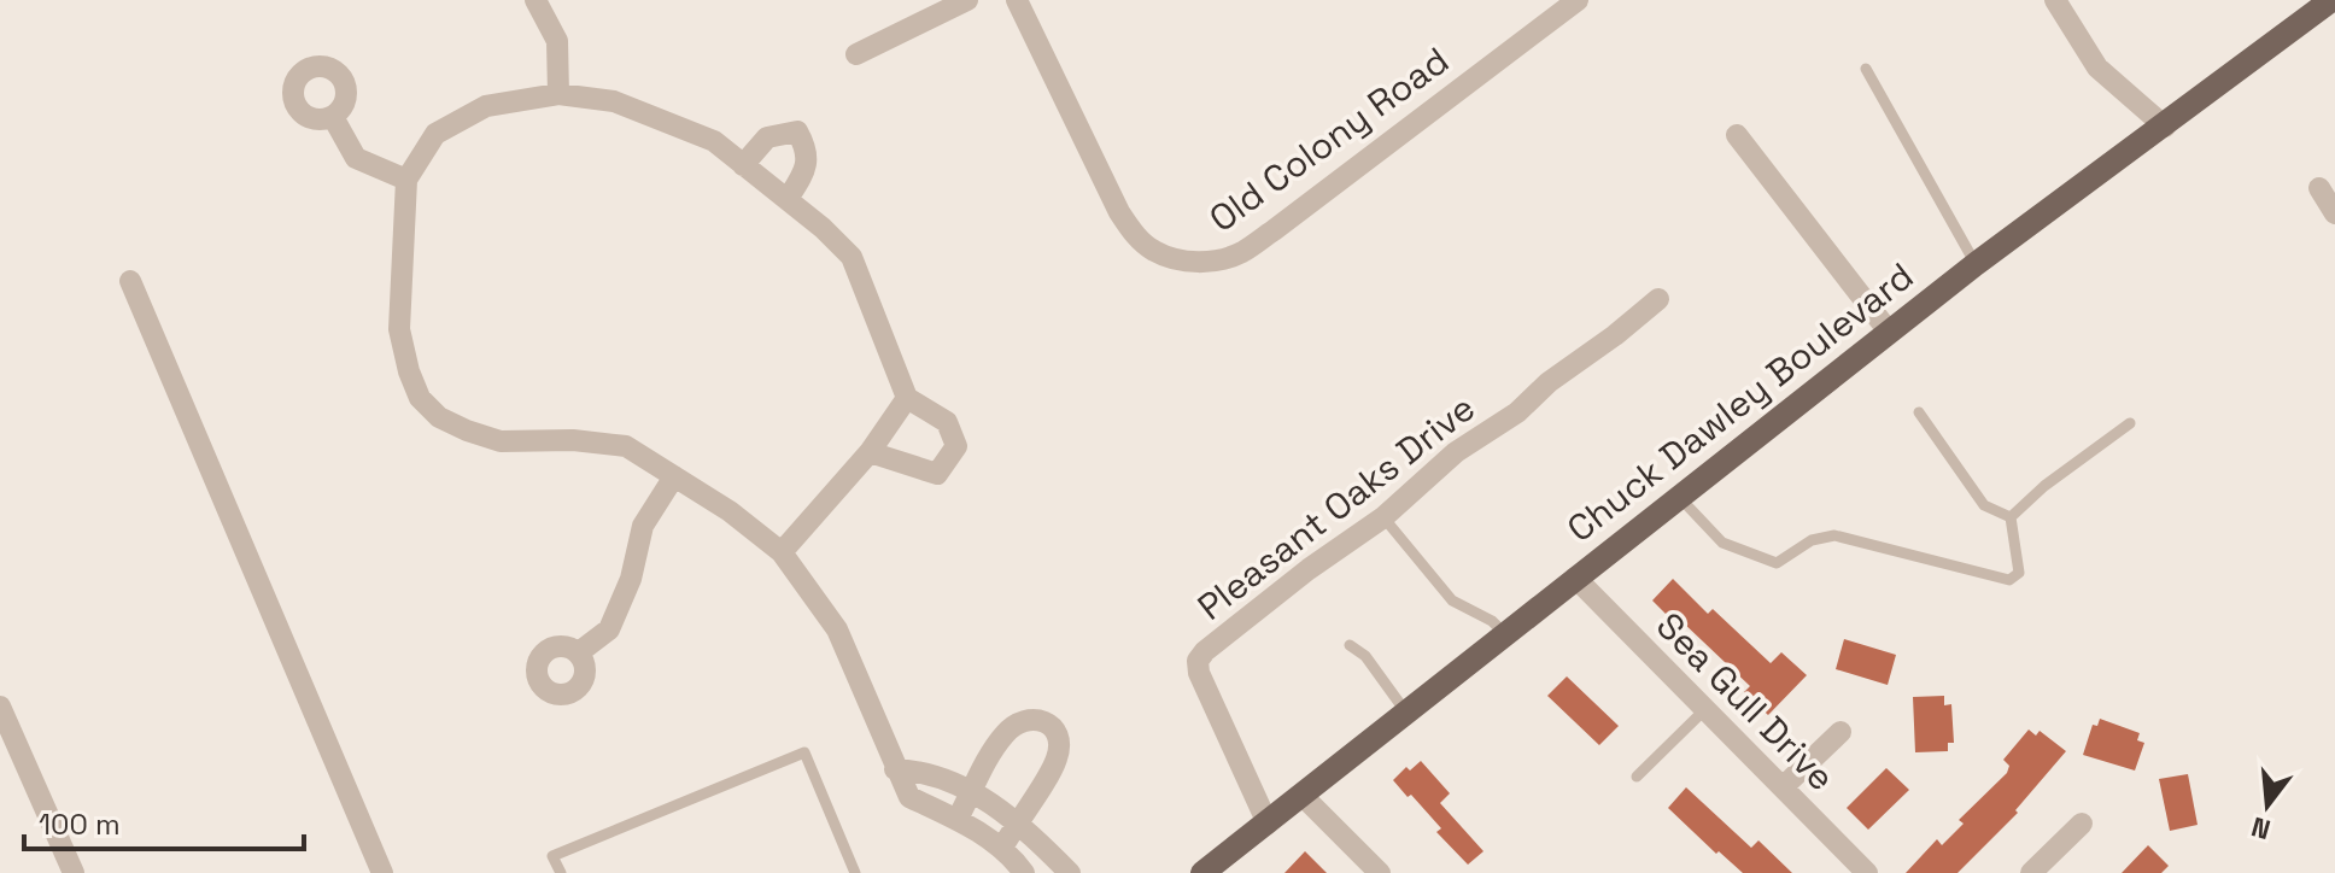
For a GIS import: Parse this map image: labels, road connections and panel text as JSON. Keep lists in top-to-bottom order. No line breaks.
{"streets":{"main road":["Chuck Dawley Boulevard"],"street":["Old Colony Road","Pleasant Oaks Drive","Sea Gull Drive"]},"crossings":[["Chuck Dawley Boulevard","Pleasant Oaks Drive"],["Chuck Dawley Boulevard","Sea Gull Drive"]],"scale_bar":"100 m","north":"bottom"}
